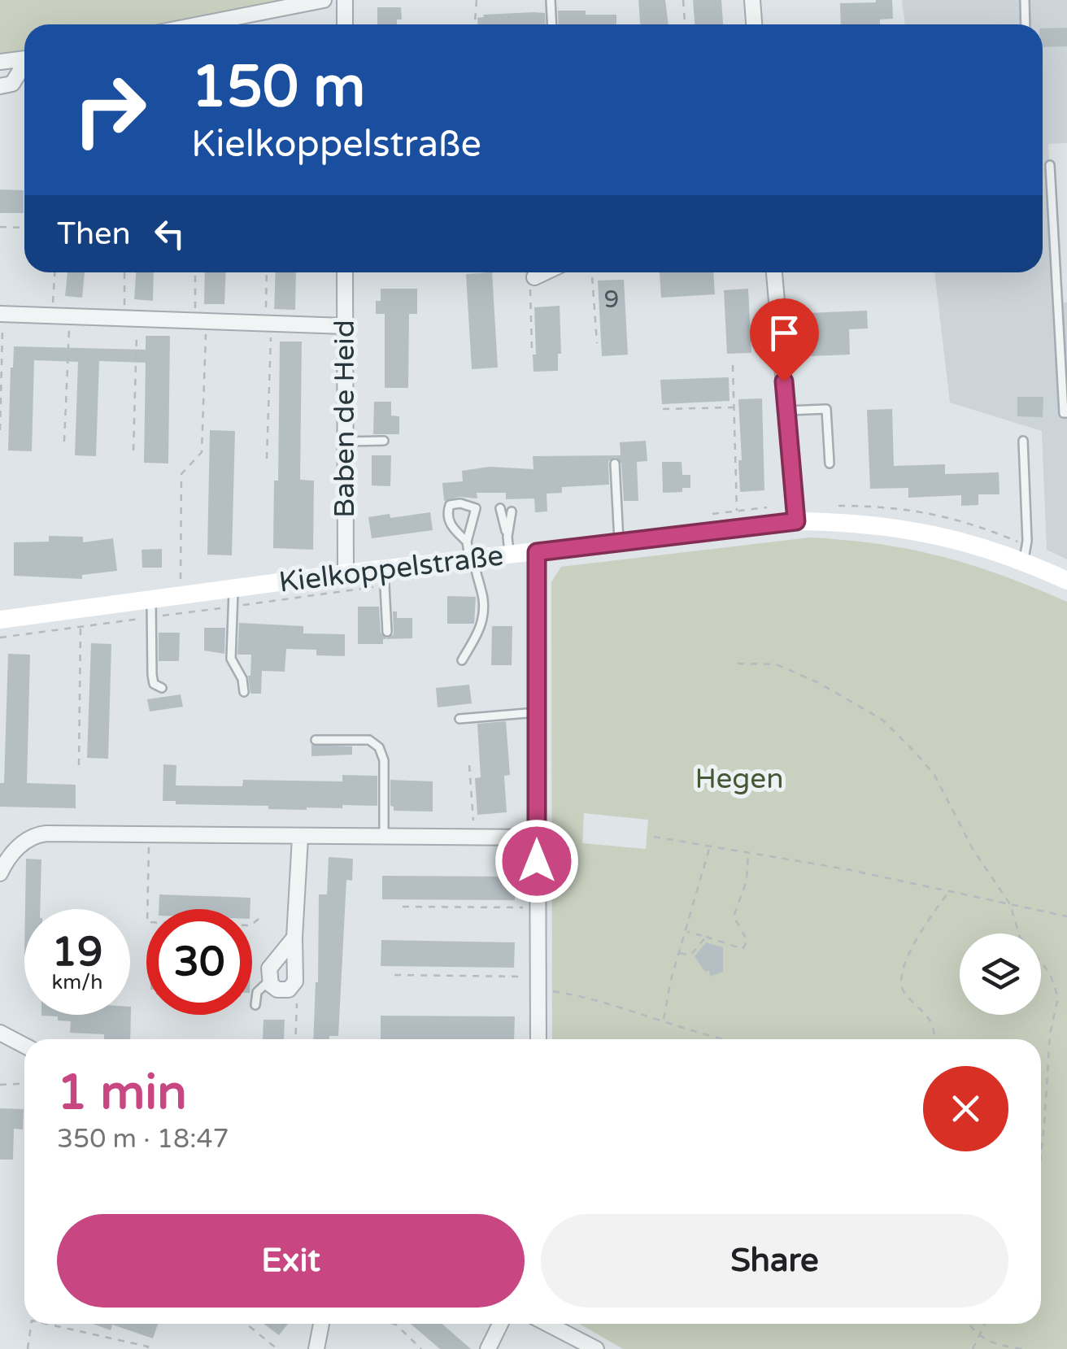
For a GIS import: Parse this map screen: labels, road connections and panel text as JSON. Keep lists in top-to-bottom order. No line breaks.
{"streets":{"street":["Baben de Heid","Kielkoppelstraße"]},"crossings":[["Baben de Heid","Kielkoppelstraße"]],"parks":["Hegen"],"house_numbers":["9"],"page":{"turn":["150 m","Kielkoppelstraße"],"then":"Then","speed":"19 km/h","limit":"30","heading":["1 min","350 m · 18:47"],"buttons":["Exit","Share"]}}
